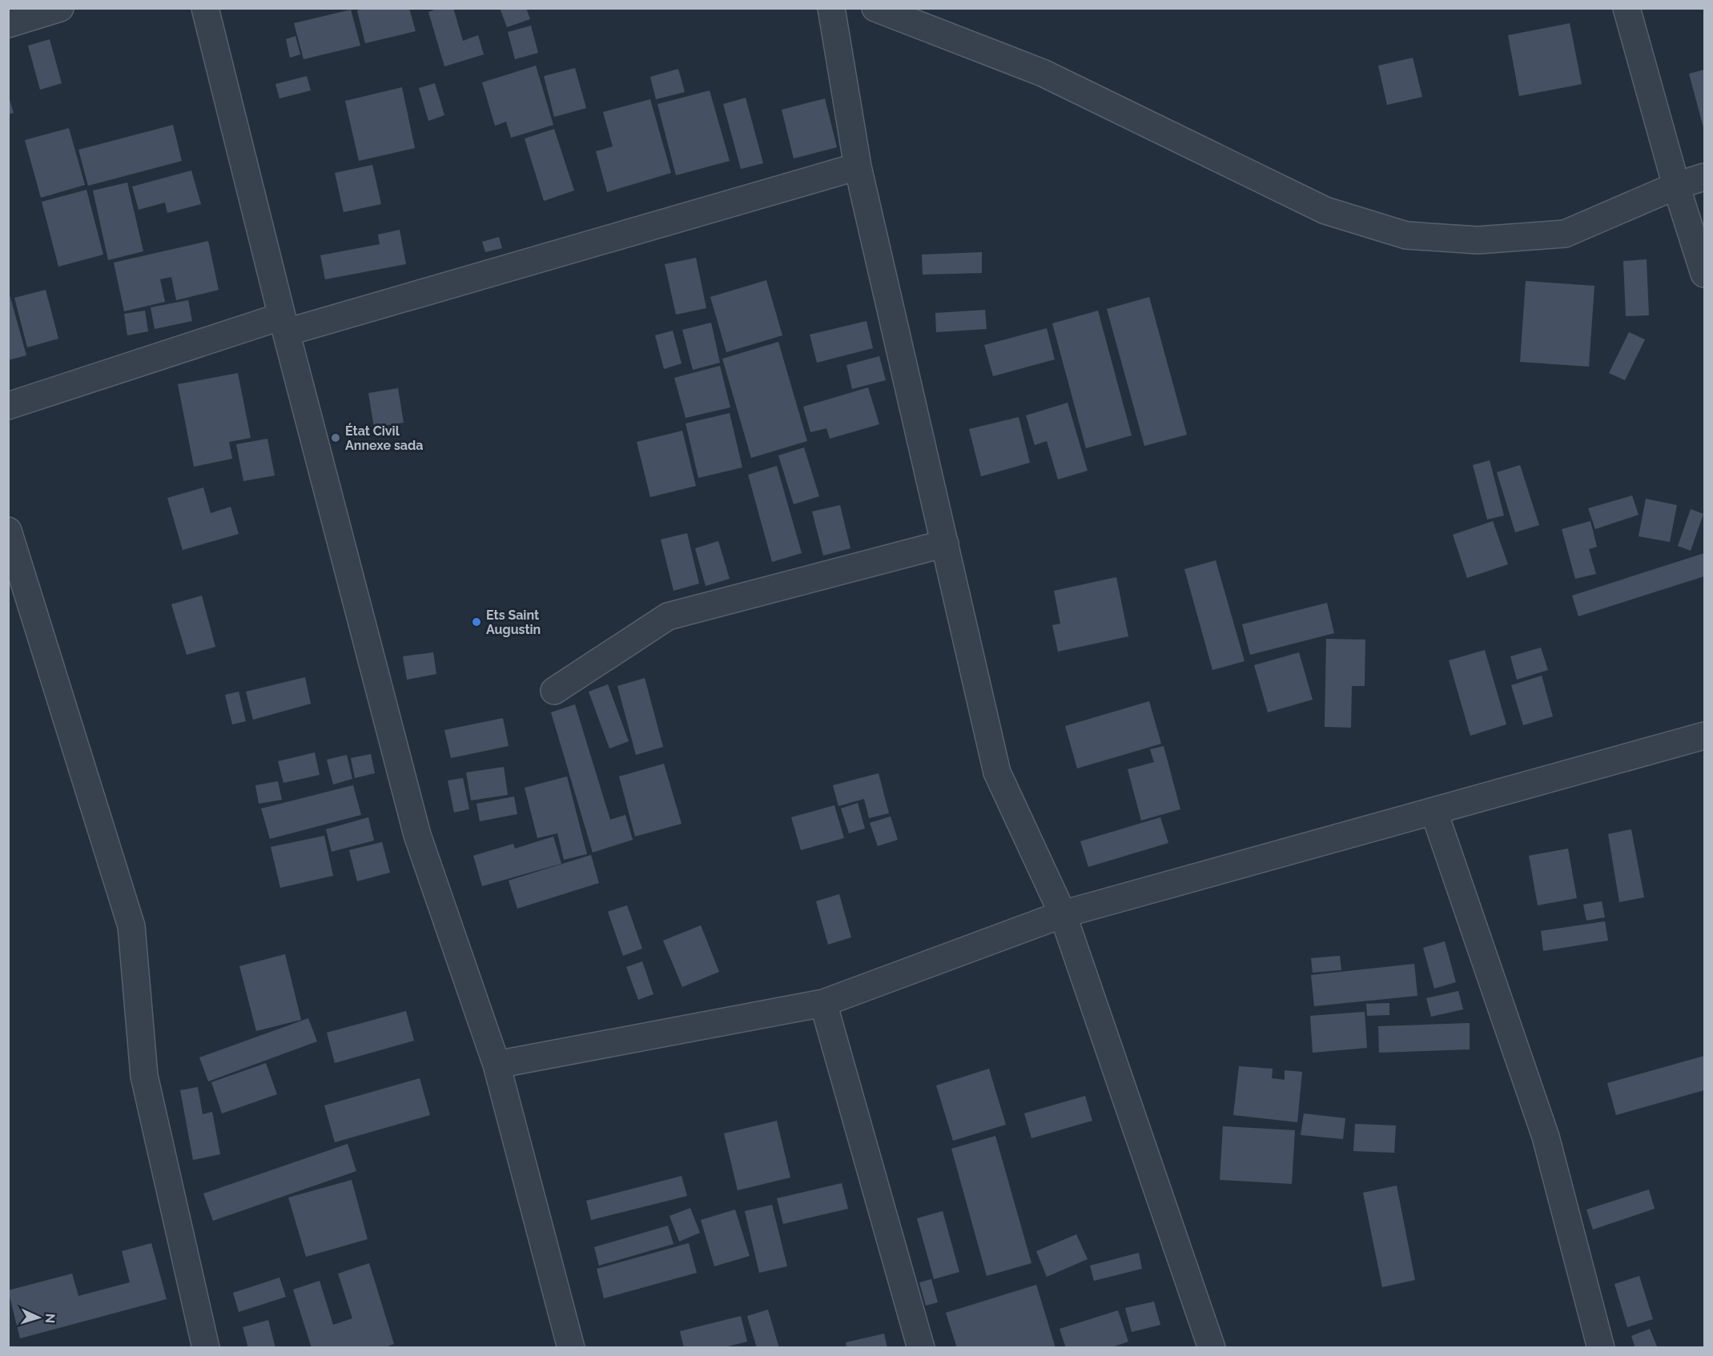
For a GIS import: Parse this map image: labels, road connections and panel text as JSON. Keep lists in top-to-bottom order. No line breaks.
{"places":["État Civil Annexe sada","Ets Saint Augustin"],"north":"right"}
